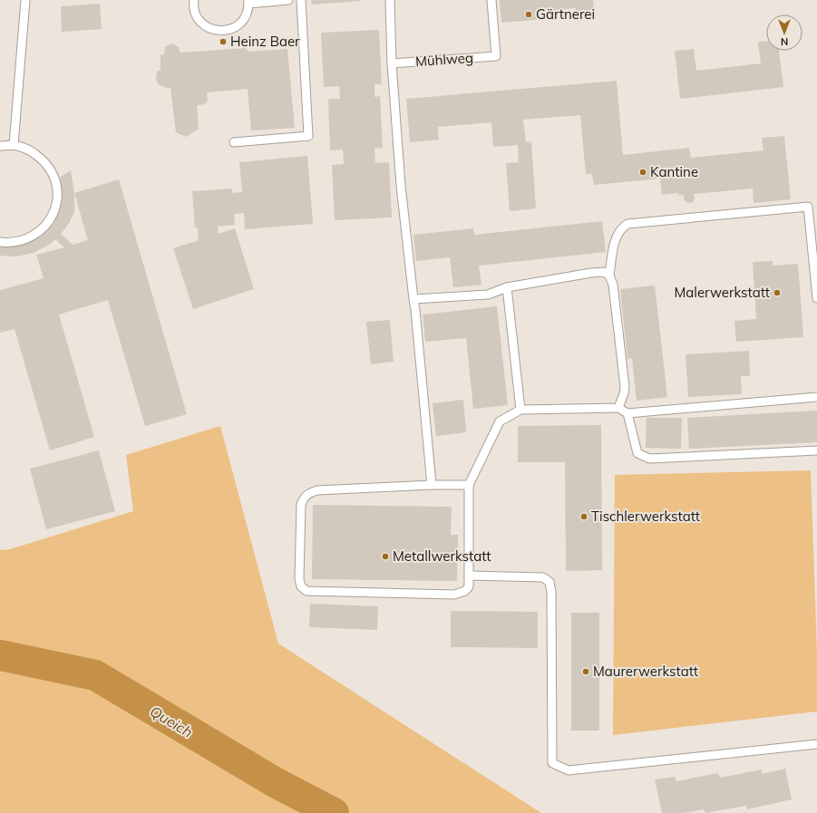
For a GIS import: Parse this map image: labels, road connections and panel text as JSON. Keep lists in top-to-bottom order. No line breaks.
{"streets":{"lane":["Mühlweg"]},"water":["Queich"],"places":["Gärtnerei","Heinz Baer","Kantine","Malerwerkstatt","Tischlerwerkstatt","Metallwerkstatt","Maurerwerkstatt"],"north":"bottom"}
